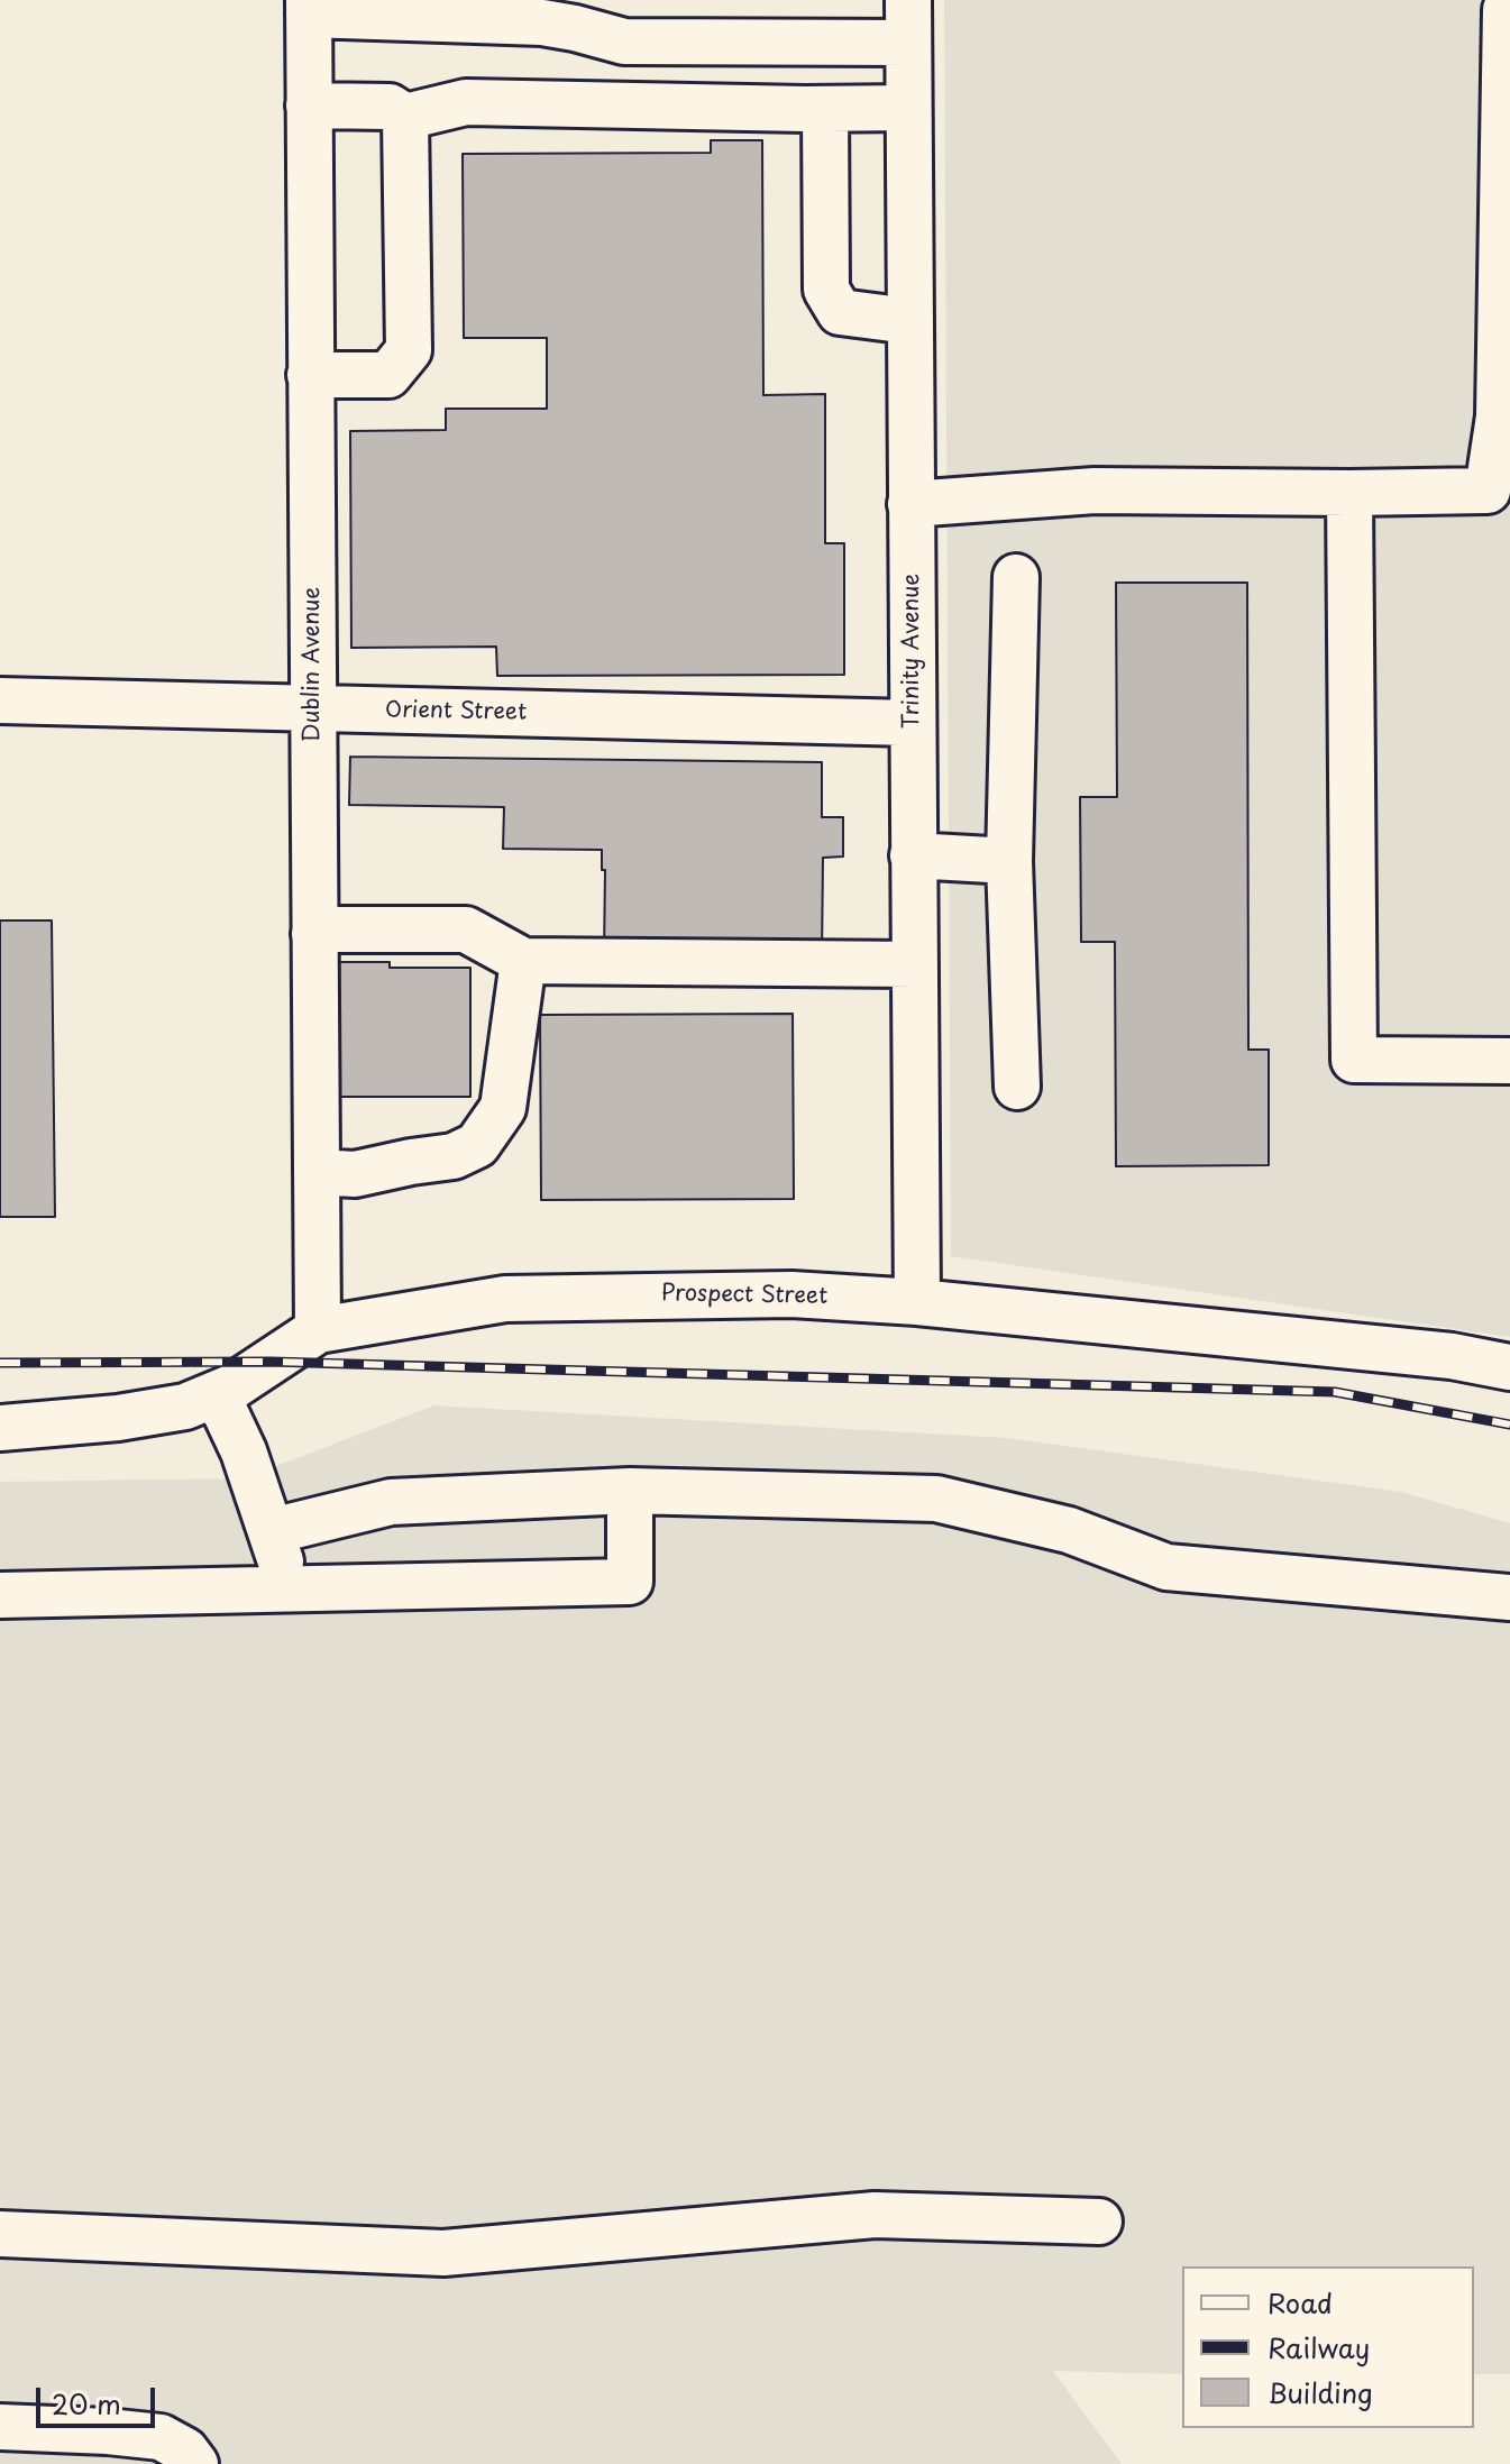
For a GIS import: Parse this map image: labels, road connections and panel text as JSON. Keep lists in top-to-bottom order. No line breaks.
{"streets":{"street":["Trinity Avenue","Dublin Avenue","Orient Street","Prospect Street"]},"crossings":[["Trinity Avenue","Orient Street"],["Trinity Avenue","Prospect Street"],["Dublin Avenue","Orient Street"],["Dublin Avenue","Prospect Street"]],"legend":["Road","Railway","Building"],"scale_bar":"20 m"}
